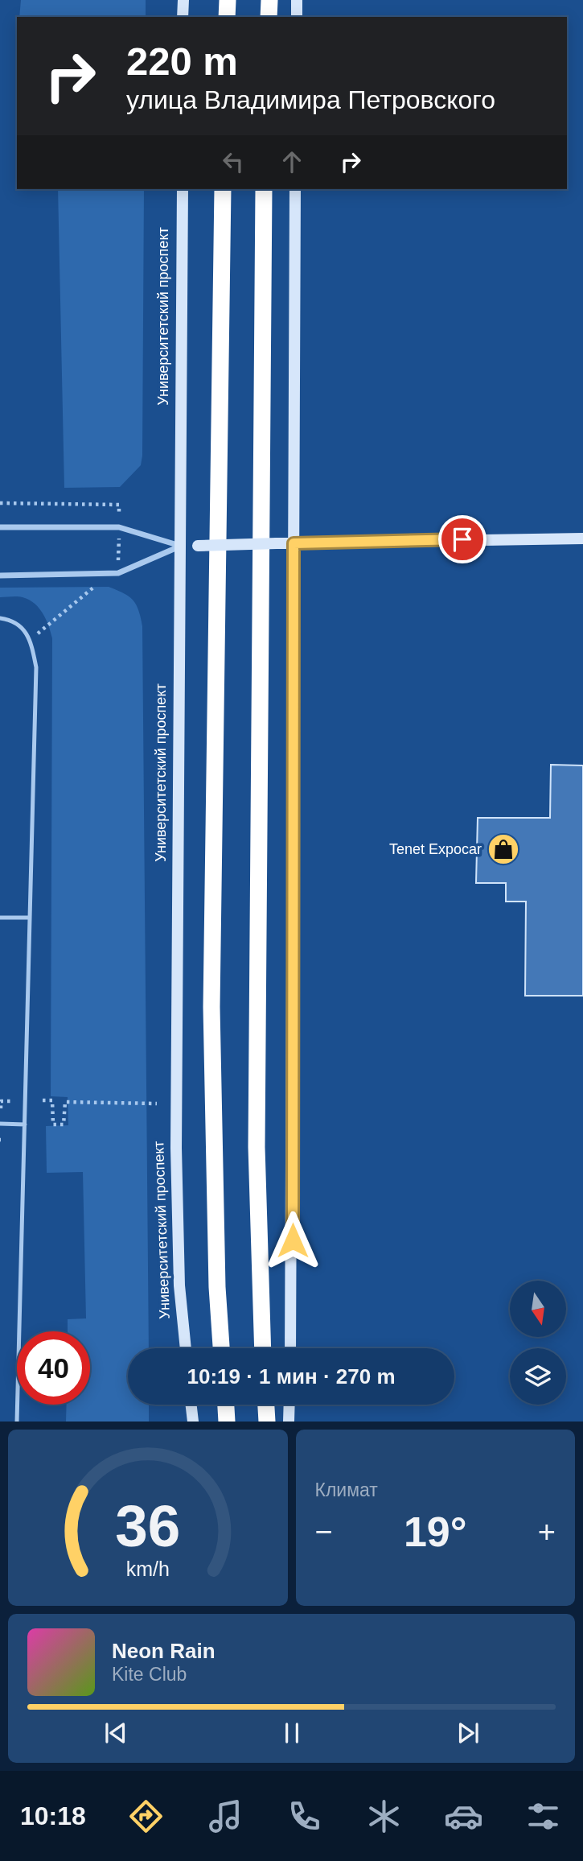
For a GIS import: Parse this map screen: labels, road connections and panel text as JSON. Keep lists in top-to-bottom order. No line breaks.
{"streets":{"street":["Университетский проспект"]},"places":{"shop":["Tenet Expocar"]},"north":"bottom","page":{"turn":["220 m","улица Владимира Петровского"],"limit":"40","trip":"10:19 · 1 мин · 270 m","tile":"Климат","heat":["−","19°","+"],"song":["Neon Rain","Kite Club"],"tabs":"10:18","gauge":["36","km/h"]}}
